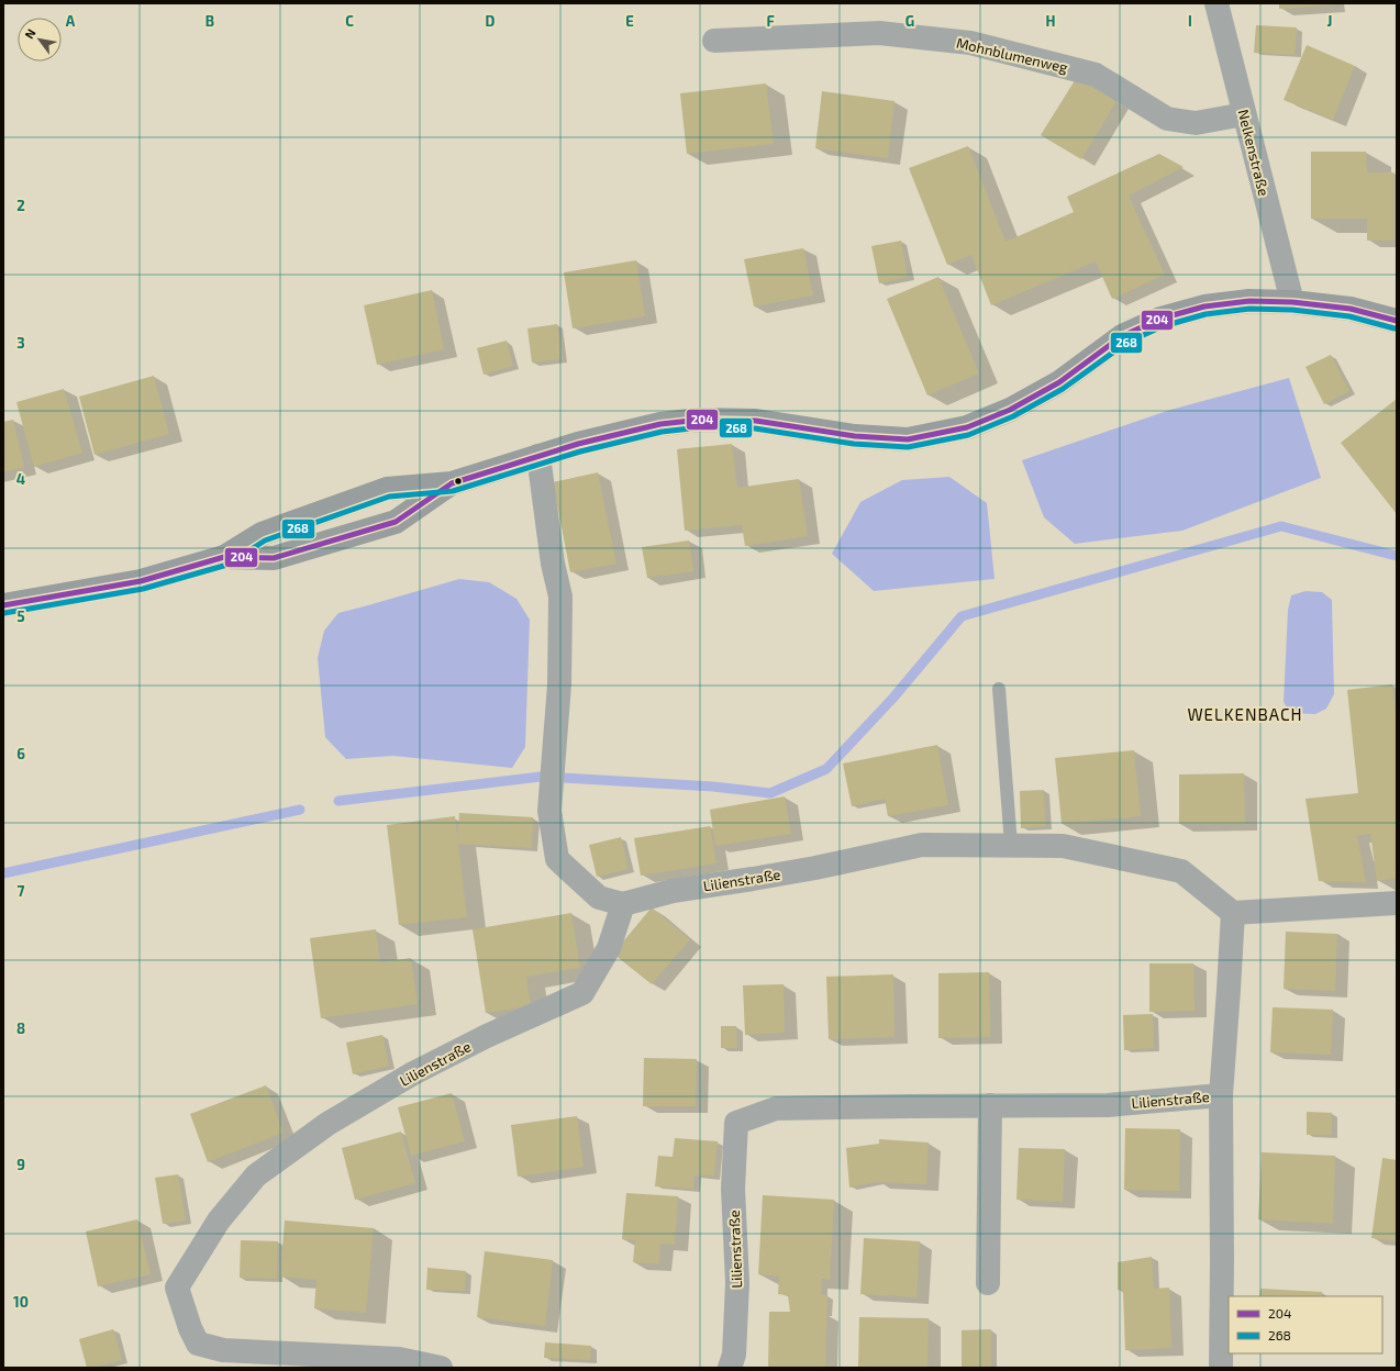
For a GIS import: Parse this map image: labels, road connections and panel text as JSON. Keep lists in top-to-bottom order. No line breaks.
{"streets":{"street":["Mohnblumenweg","Nelkenstraße","Lilienstraße"]},"crossings":[["Mohnblumenweg","Nelkenstraße"]],"districts":["WELKENBACH"],"lines":["transit line 204","transit line 268"],"legend":["204","268"],"north":"top left","grid":{"columns":["A","B","C","D","E","F","G","H","I","J"],"rows":["2","3","4","5","6","7","8","9","10"]}}
